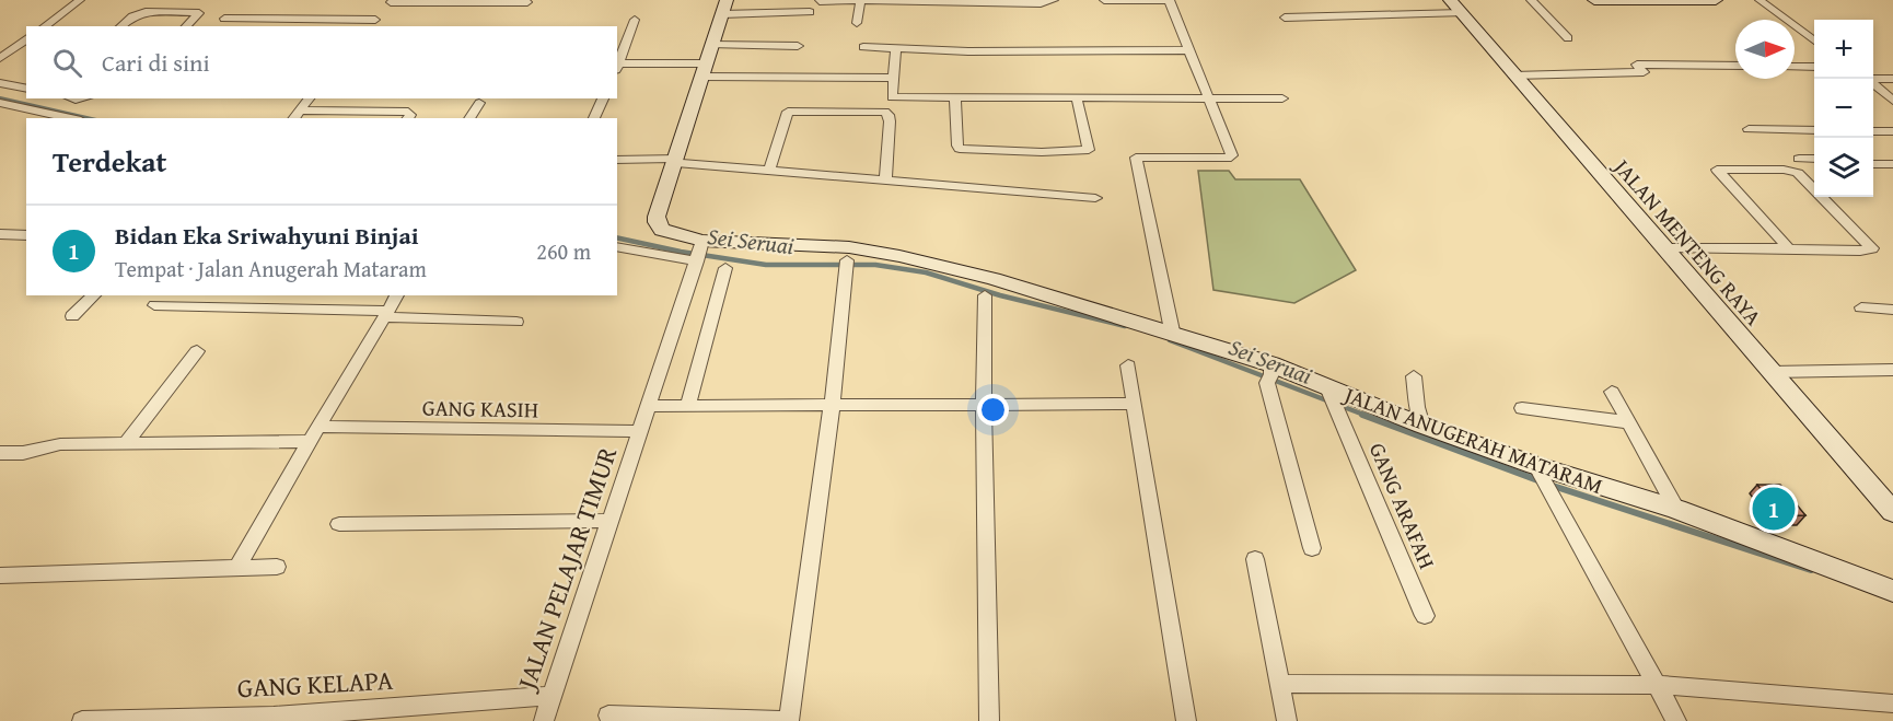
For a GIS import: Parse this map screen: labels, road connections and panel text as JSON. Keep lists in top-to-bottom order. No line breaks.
{"streets":{"street":["JALAN MENTENG RAYA","GANG KASIH","JALAN ANUGERAH MATARAM","GANG ARAFAH","JALAN PELAJAR TIMUR","GANG KELAPA"]},"crossings":[["GANG KASIH","JALAN PELAJAR TIMUR"],["JALAN ANUGERAH MATARAM","GANG ARAFAH"],["JALAN ANUGERAH MATARAM","JALAN PELAJAR TIMUR"],["JALAN PELAJAR TIMUR","GANG KELAPA"]],"water":["Sei Seruai"],"north":"right","page":{"map_buttons":["+","−"],"search":"Cari di sini","heading":"Terdekat","list":[{"mark":"1","name":"Bidan Eka Sriwahyuni Binjai","note":"Tempat · Jalan Anugerah Mataram","value":"260 m"}],"pins":"1"}}
